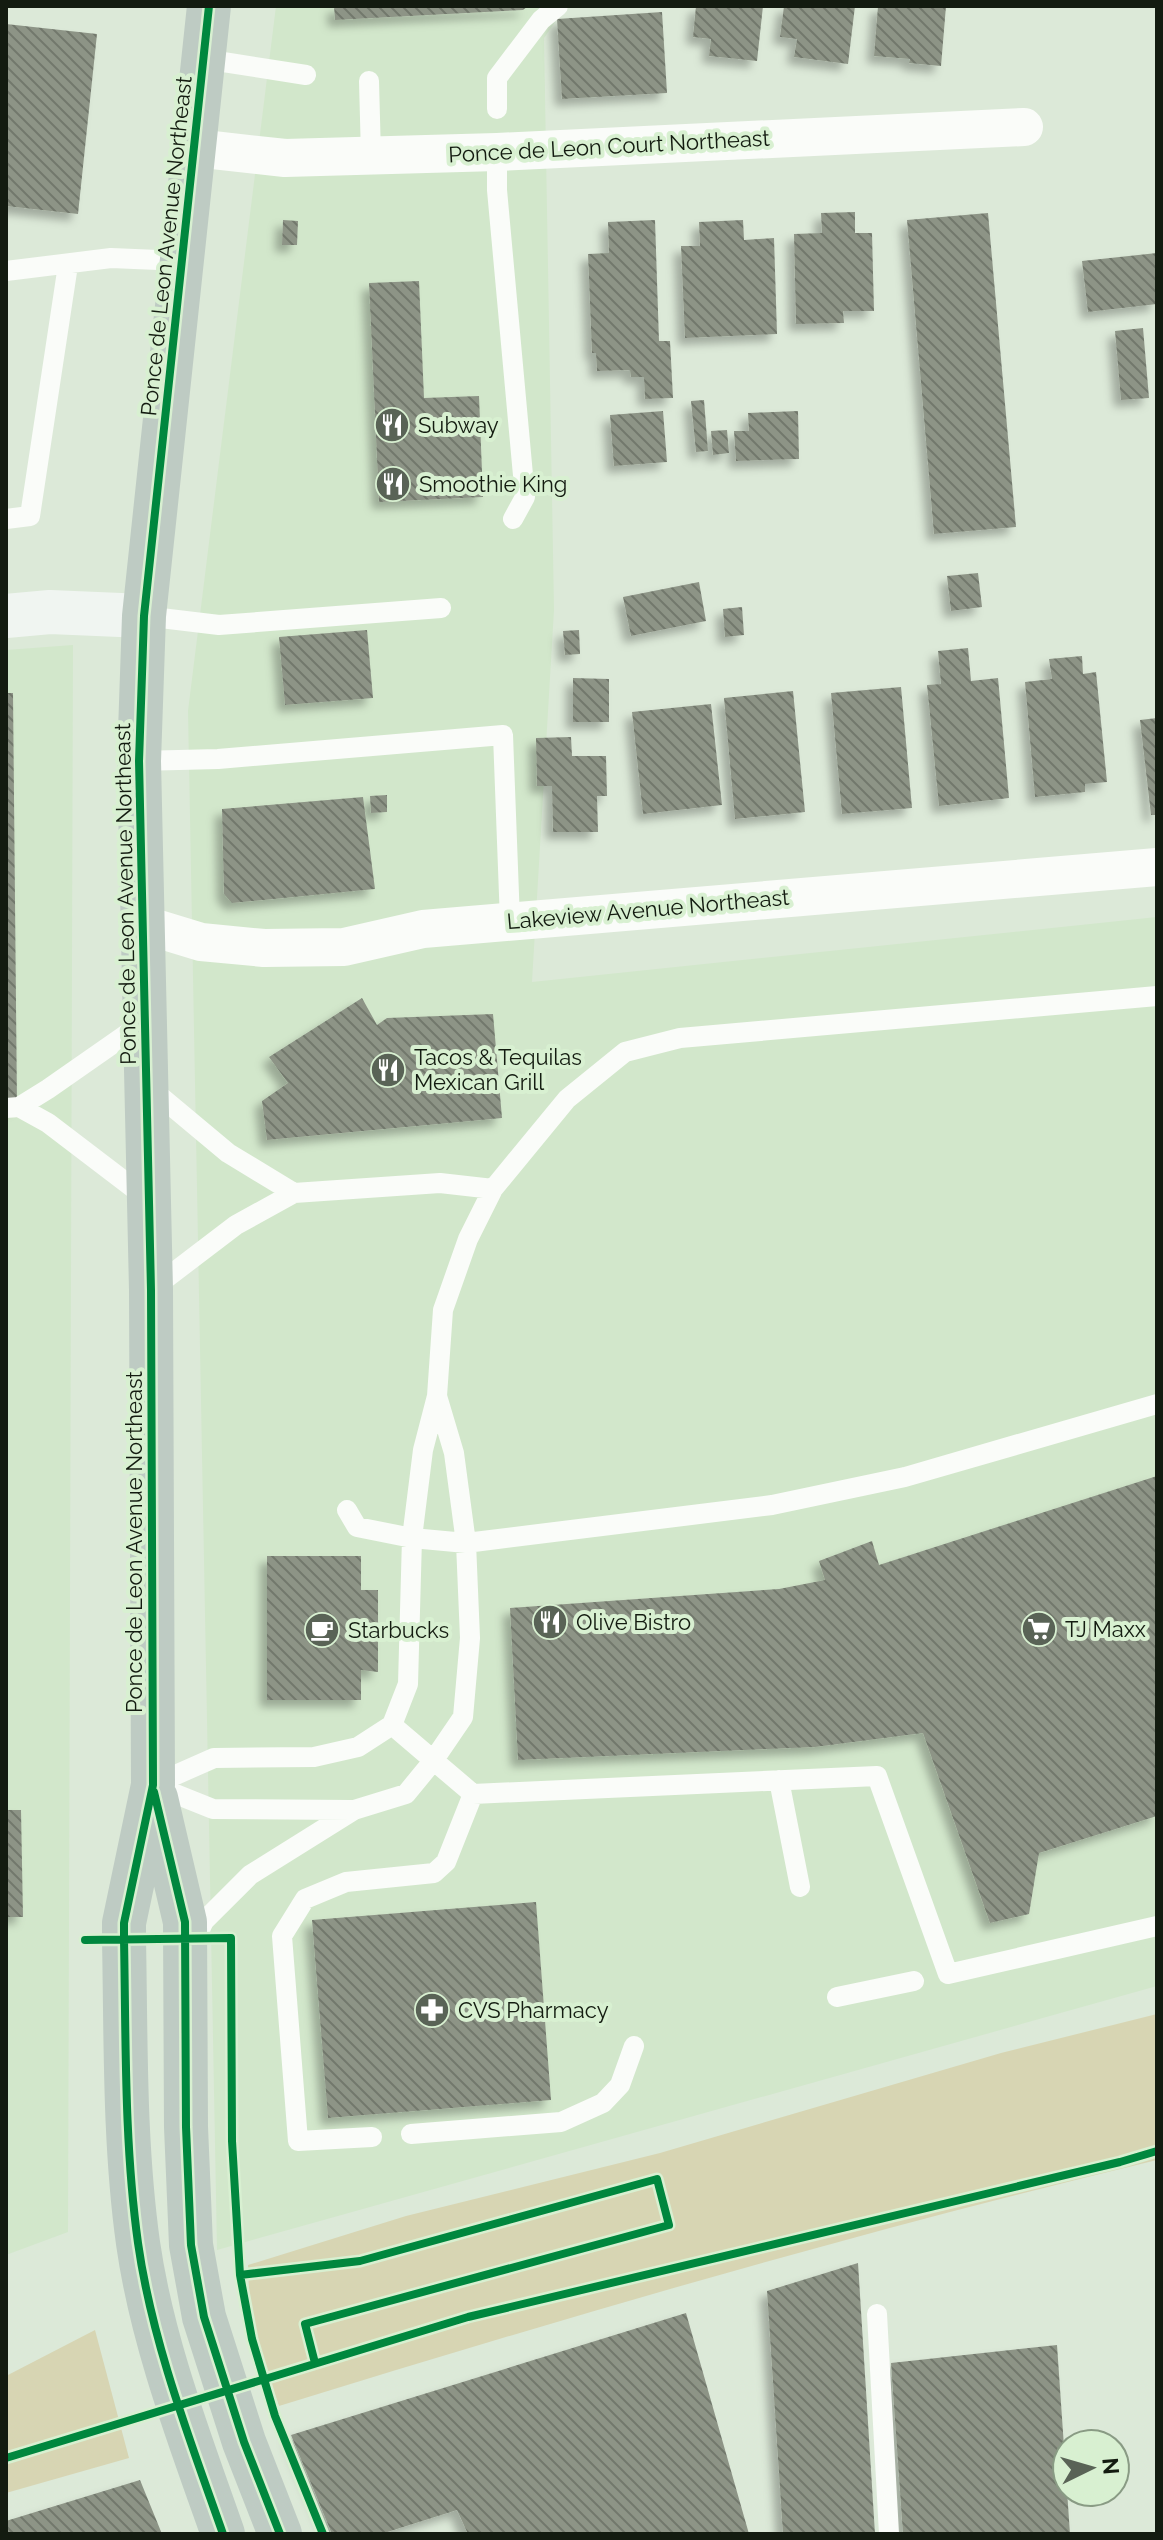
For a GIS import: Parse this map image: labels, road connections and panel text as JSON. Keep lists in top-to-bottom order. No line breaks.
{"streets":{"highway":["Ponce de Leon Avenue Northeast"],"street":["Ponce de Leon Court Northeast","Lakeview Avenue Northeast"]},"crossings":[["Ponce de Leon Court Northeast","Ponce de Leon Avenue Northeast"],["Ponce de Leon Avenue Northeast","Lakeview Avenue Northeast"]],"places":{"restaurant":["Subway","Smoothie King","Tacos & Tequilas Mexican Grill","Olive Bistro"],"supermarket":["TJ Maxx"],"cafe":["Starbucks"],"pharmacy":["CVS Pharmacy"]},"north":"right"}
